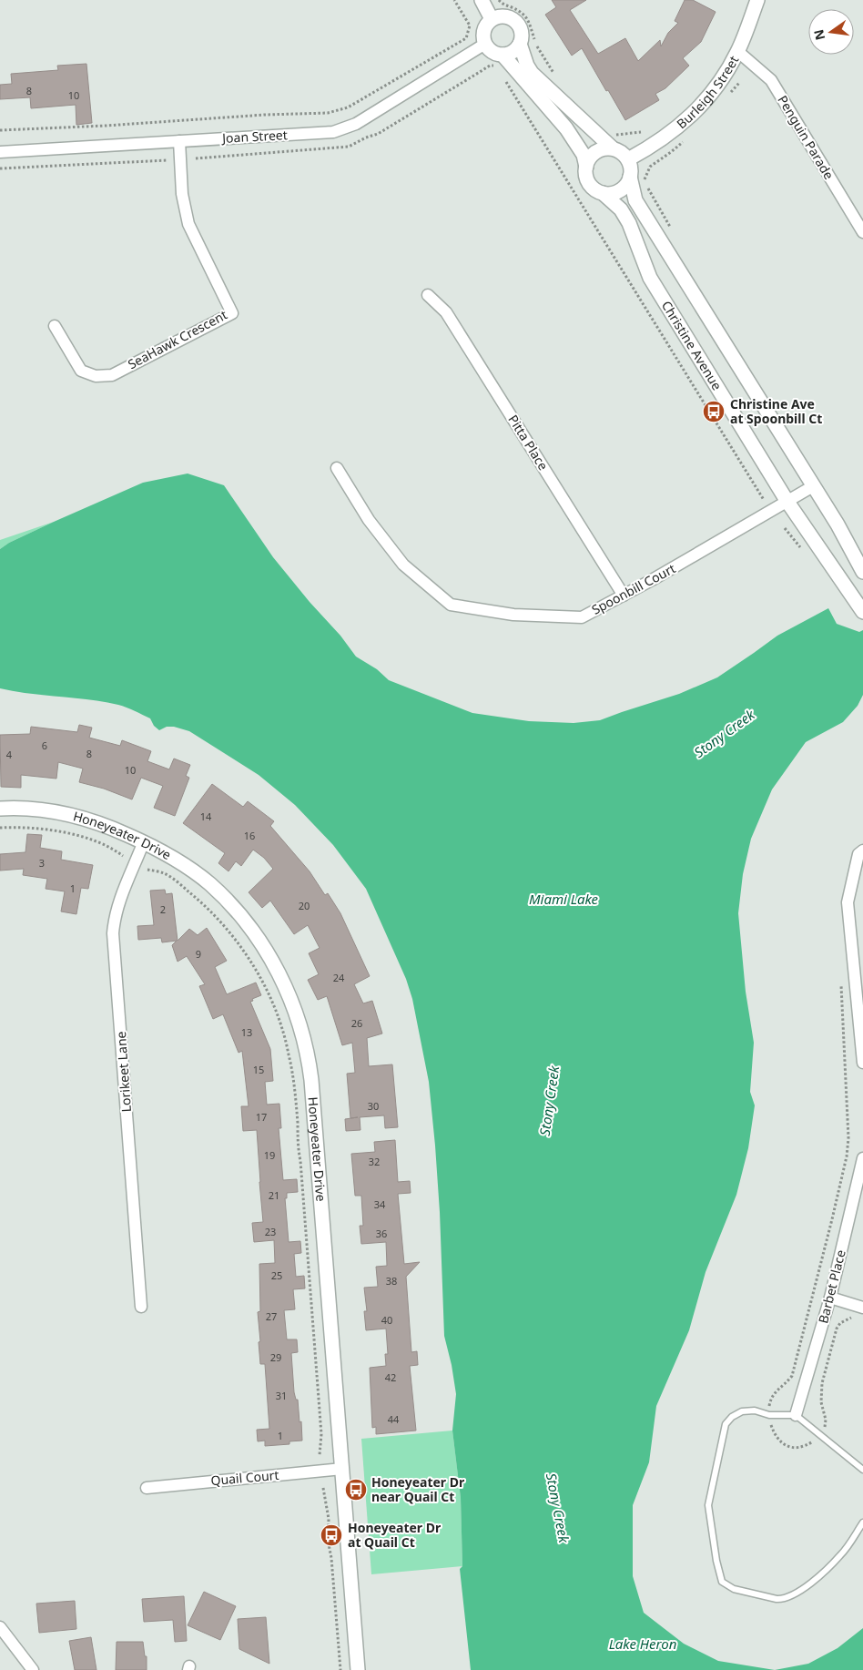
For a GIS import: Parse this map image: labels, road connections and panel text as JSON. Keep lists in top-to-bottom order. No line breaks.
{"streets":{"street":["Burleigh Street","Joan Street","Penguin Parade","SeaHawk Crescent","Christine Avenue","Pitta Place","Spoonbill Court","Honeyeater Drive","Lorikeet Lane","Barbet Place","Quail Court"]},"crossings":[["Burleigh Street","Penguin Parade"],["Burleigh Street","Christine Avenue"],["Joan Street","SeaHawk Crescent"],["Christine Avenue","Spoonbill Court"],["Pitta Place","Spoonbill Court"],["Honeyeater Drive","Lorikeet Lane"],["Honeyeater Drive","Quail Court"]],"water":["Stony Creek","Miami Lake","Lake Heron"],"places":{"bus stop":["Christine Ave at Spoonbill Ct","Honeyeater Dr near Quail Ct","Honeyeater Dr at Quail Ct"]},"house_numbers":["8","10","6","8","4","10","14","16","3","1","20","2","9","24","26","13","15","30","17","19","32","21","34","23","36","25","38","27","40","29","42","31","44","1"],"north":"left"}
